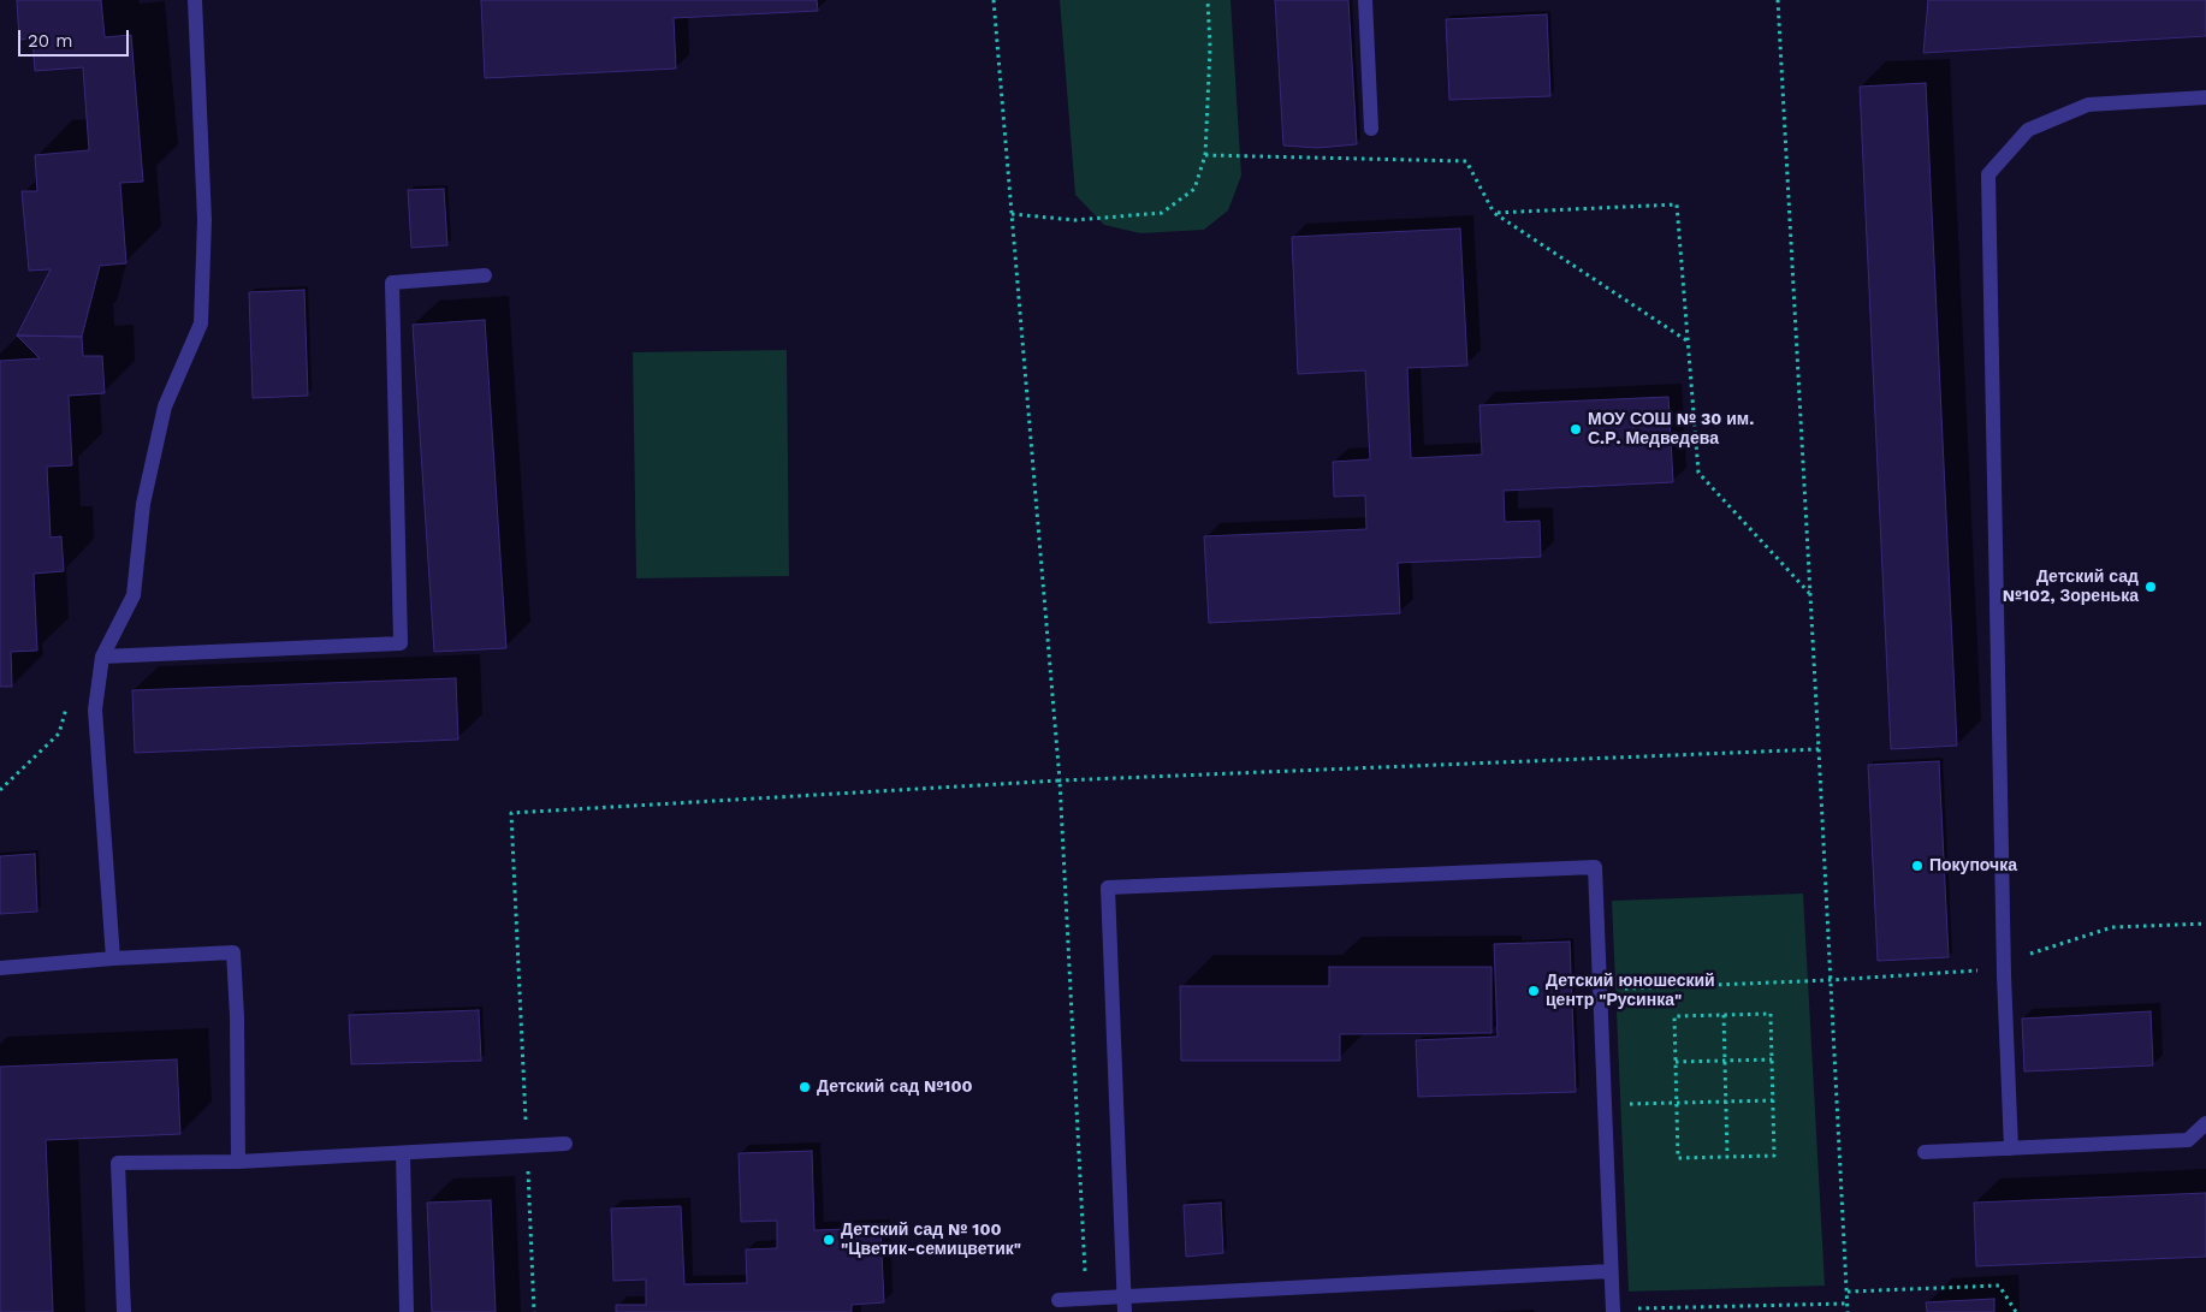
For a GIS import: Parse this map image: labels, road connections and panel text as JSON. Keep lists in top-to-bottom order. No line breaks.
{"places":["МОУ СОШ № 30 им. С.Р. Медведева","Детский сад №102, Зоренька","Покупочка","Детский юношеский центр \"Русинка\"","Детский сад №100","Детский сад № 100 \"Цветик-семицветик\""],"scale_bar":"20 m"}
